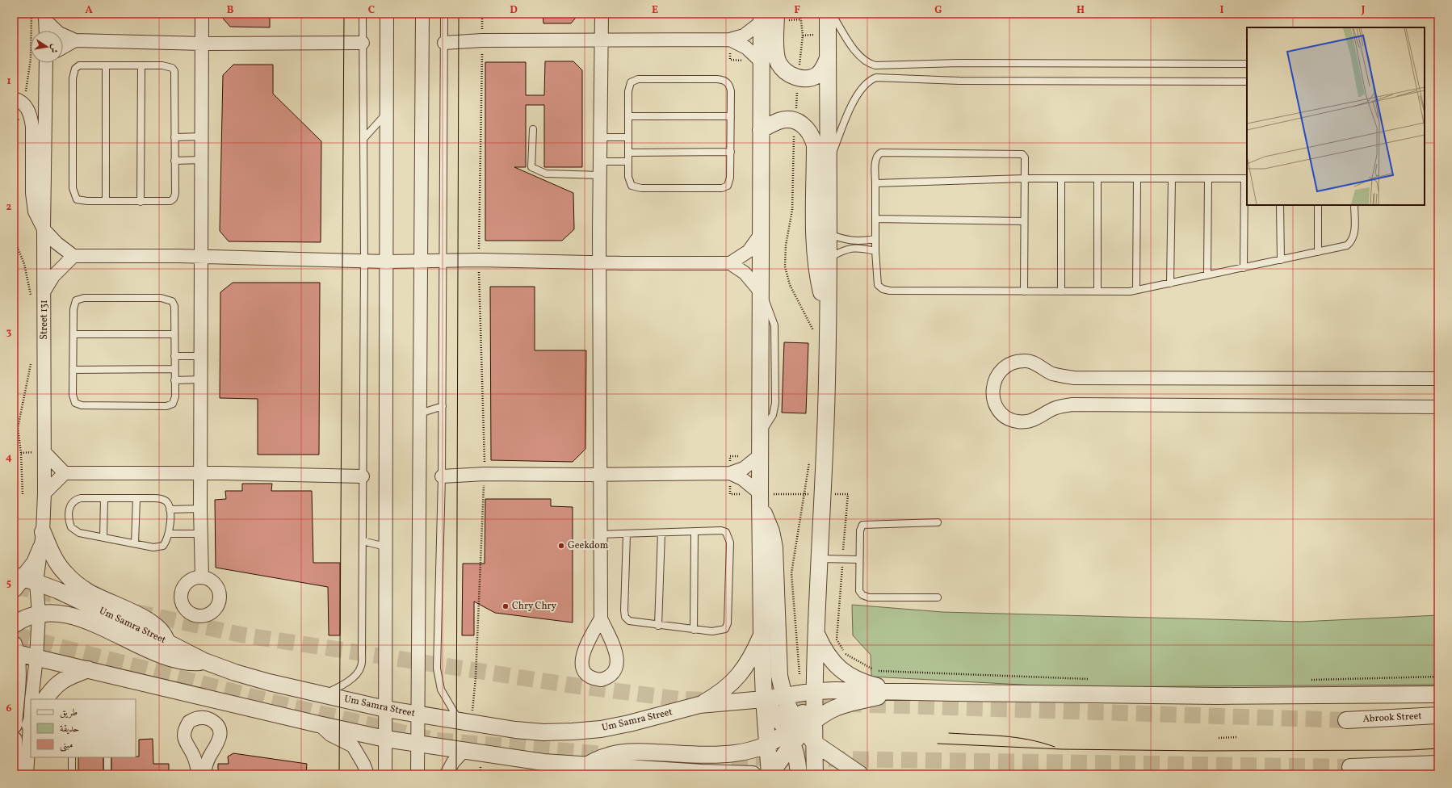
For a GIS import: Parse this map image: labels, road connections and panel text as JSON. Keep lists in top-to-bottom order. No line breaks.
{"streets":{"street":["Street 131","Um Samra Street","Abrook Street"]},"places":["Geekdom","Chry Chry"],"legend":["طريق","حديقة","مبنى"],"north":"right","grid":{"columns":["A","B","C","D","E","F","G","H","I","J"],"rows":["1","2","3","4","5","6"]}}
